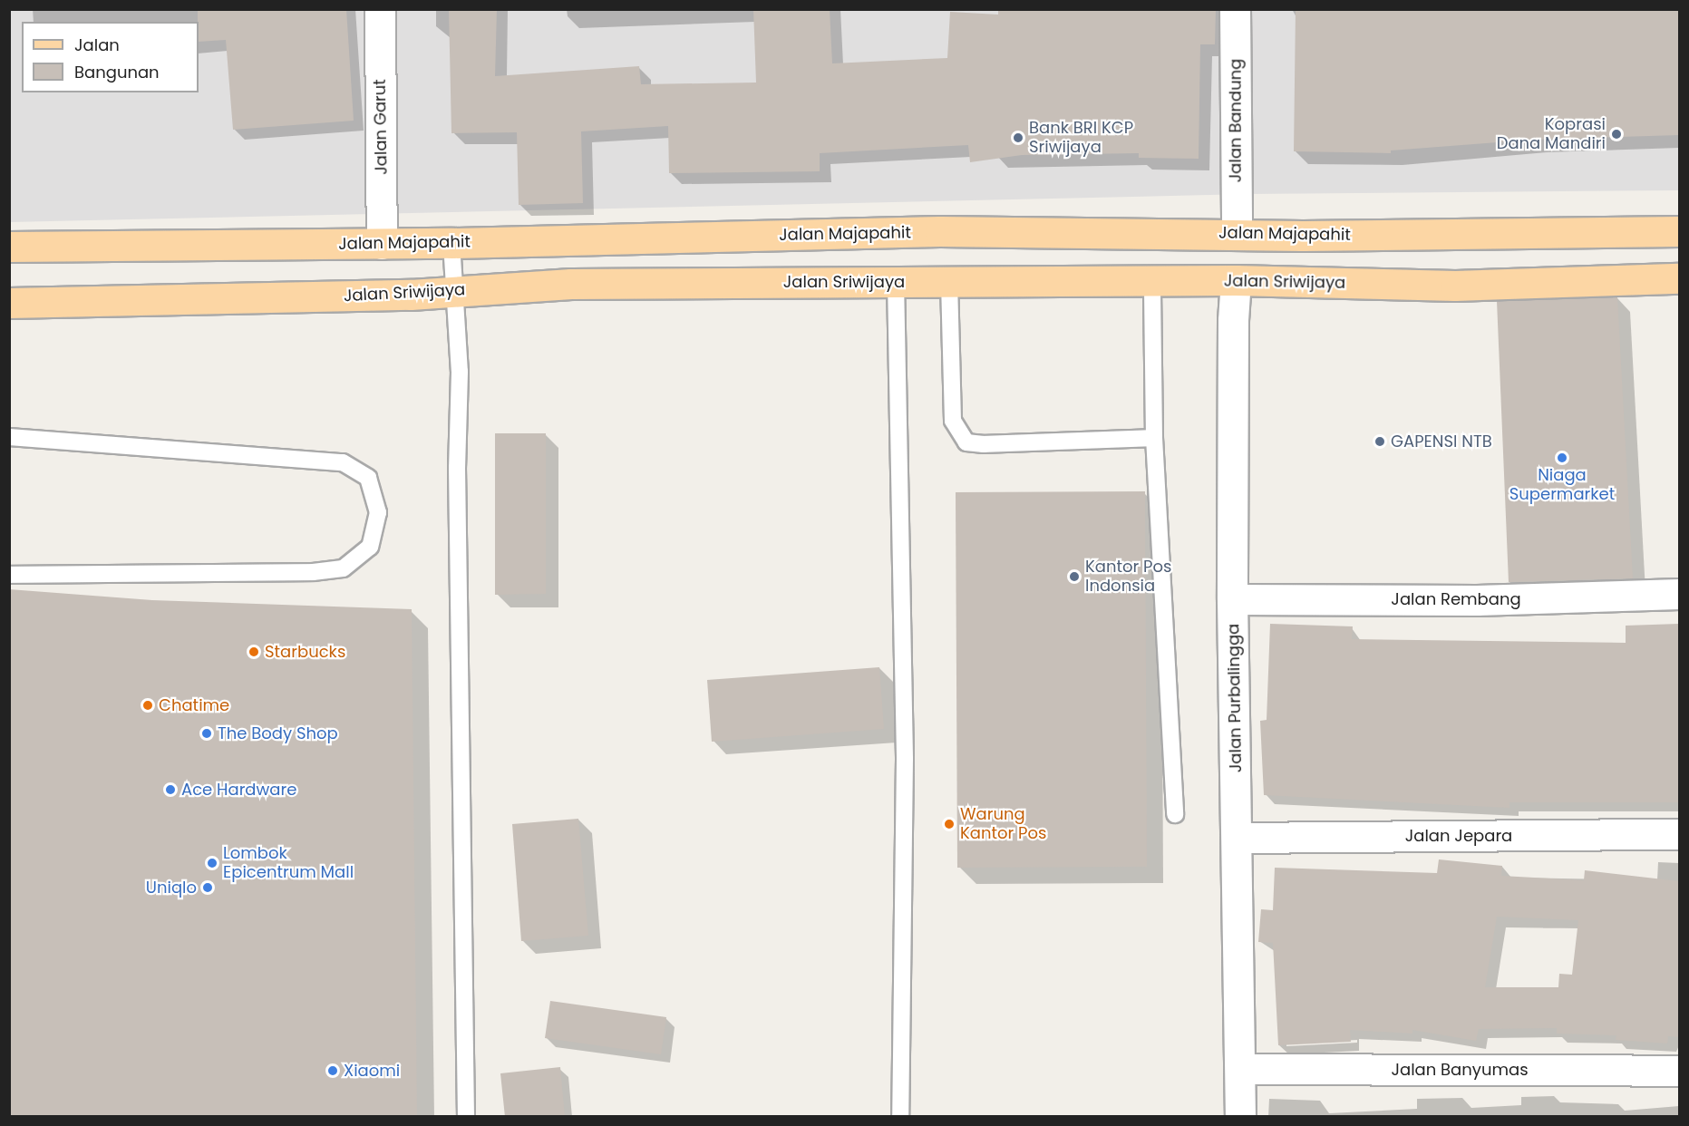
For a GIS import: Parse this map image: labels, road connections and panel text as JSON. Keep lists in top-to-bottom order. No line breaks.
{"streets":{"main road":["Jalan Majapahit","Jalan Sriwijaya"],"street":["Jalan Bandung","Jalan Garut","Jalan Rembang","Jalan Purbalingga","Jalan Jepara","Jalan Banyumas"]},"crossings":[["Jalan Bandung","Jalan Majapahit"],["Jalan Garut","Jalan Majapahit"],["Jalan Sriwijaya","Jalan Purbalingga"],["Jalan Rembang","Jalan Purbalingga"],["Jalan Purbalingga","Jalan Jepara"],["Jalan Purbalingga","Jalan Banyumas"]],"places":["Koprasi Dana Mandiri","Bank BRI KCP Sriwijaya","GAPENSI NTB","Niaga Supermarket","Kantor Pos Indonsia","Starbucks","Chatime","The Body Shop","Ace Hardware","Warung Kantor Pos","Lombok Epicentrum Mall","Uniqlo","Xiaomi"],"legend":["Jalan","Bangunan"]}
